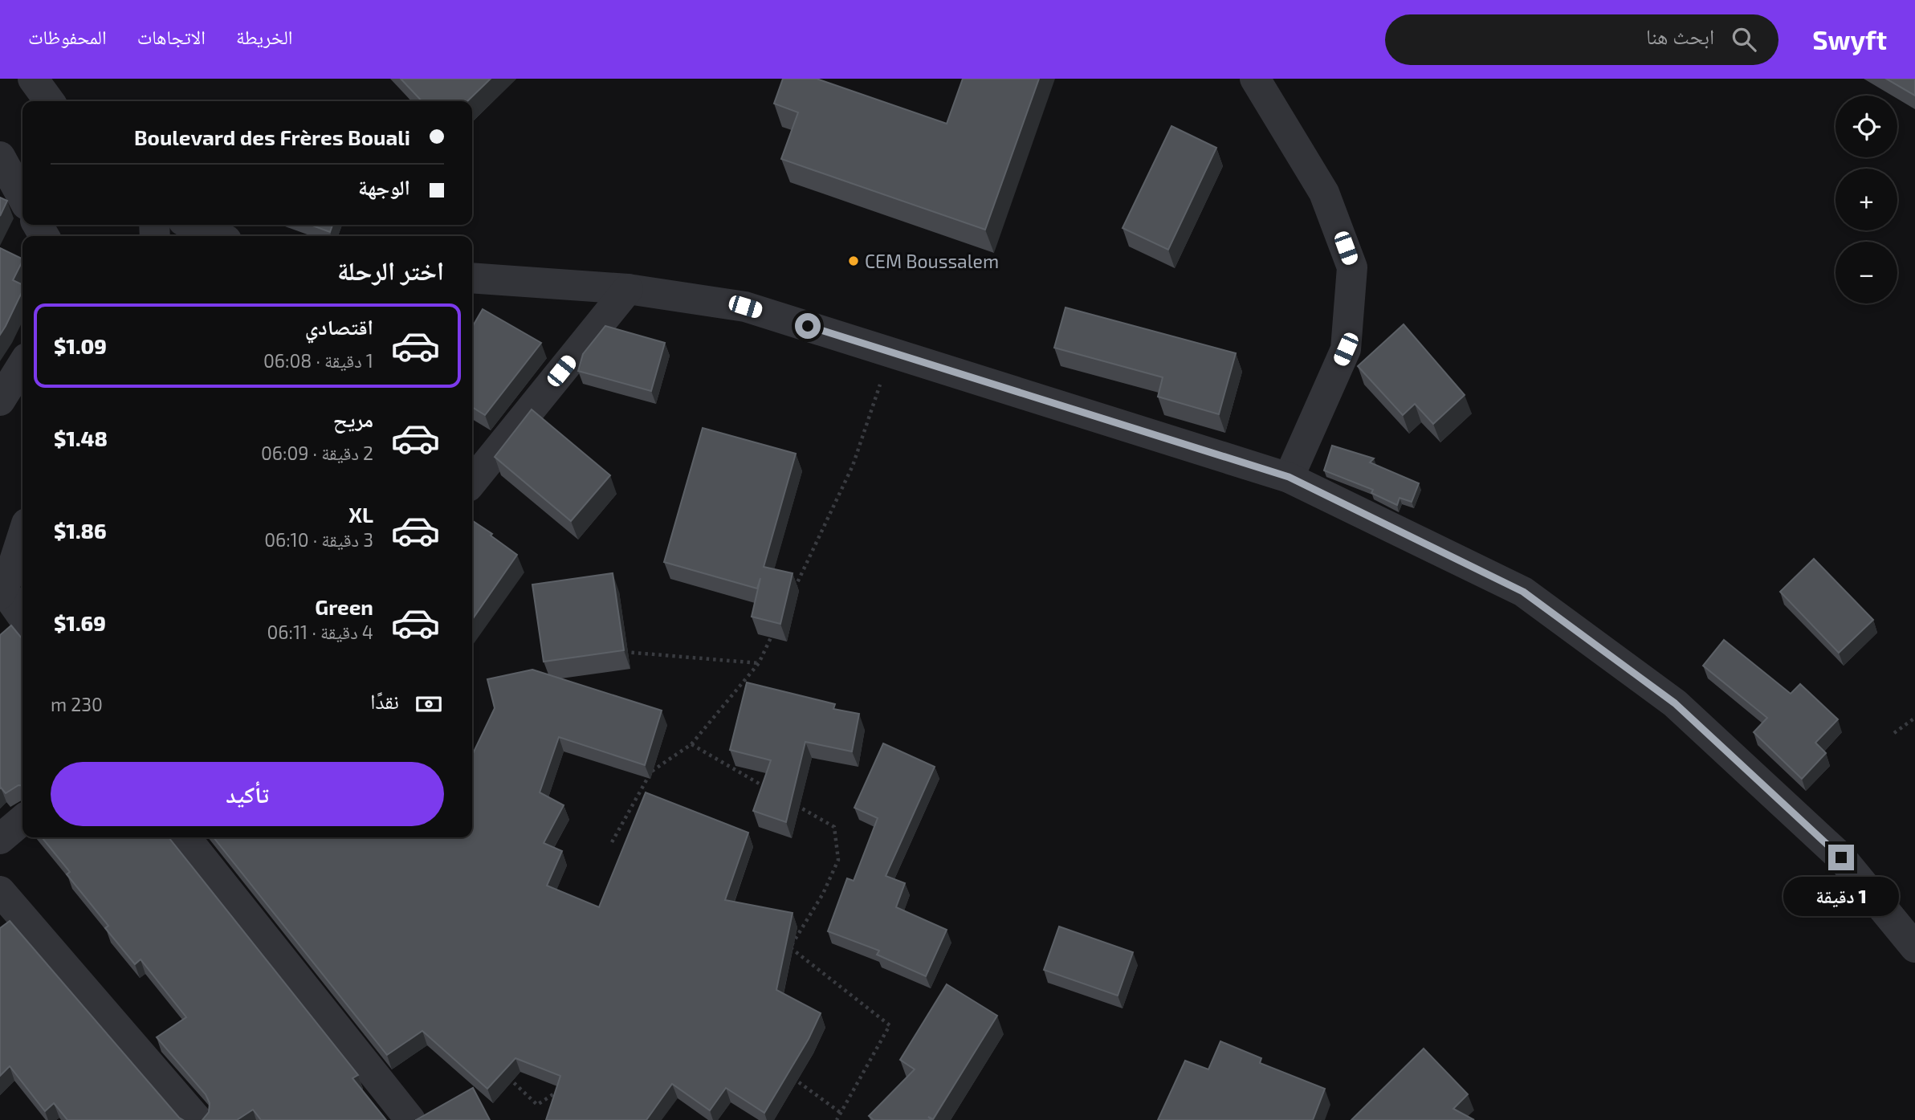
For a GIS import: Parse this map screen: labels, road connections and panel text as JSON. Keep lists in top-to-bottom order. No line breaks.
{"places":["CEM Boussalem"],"page":{"header":"Swyft","search":"ابحث هنا","nav":["الخريطة","الاتجاهات","المحفوظات"],"map_buttons":["+","−"],"banner":["Boulevard des Frères Bouali","الوجهة"],"heading":"اختر الرحلة","list":[{"name":"اقتصادي","note":"1 دقيقة · 06:08","value":"$1.09"},{"name":"مريح","note":"2 دقيقة · 06:09","value":"$1.48"},{"name":"XL","note":"3 دقيقة · 06:10","value":"$1.86"},{"name":"Green","note":"4 دقيقة · 06:11","value":"$1.69"}],"pay":["نقدًا","230 m"],"buttons":"تأكيد","bubble":"1 دقيقة"}}
